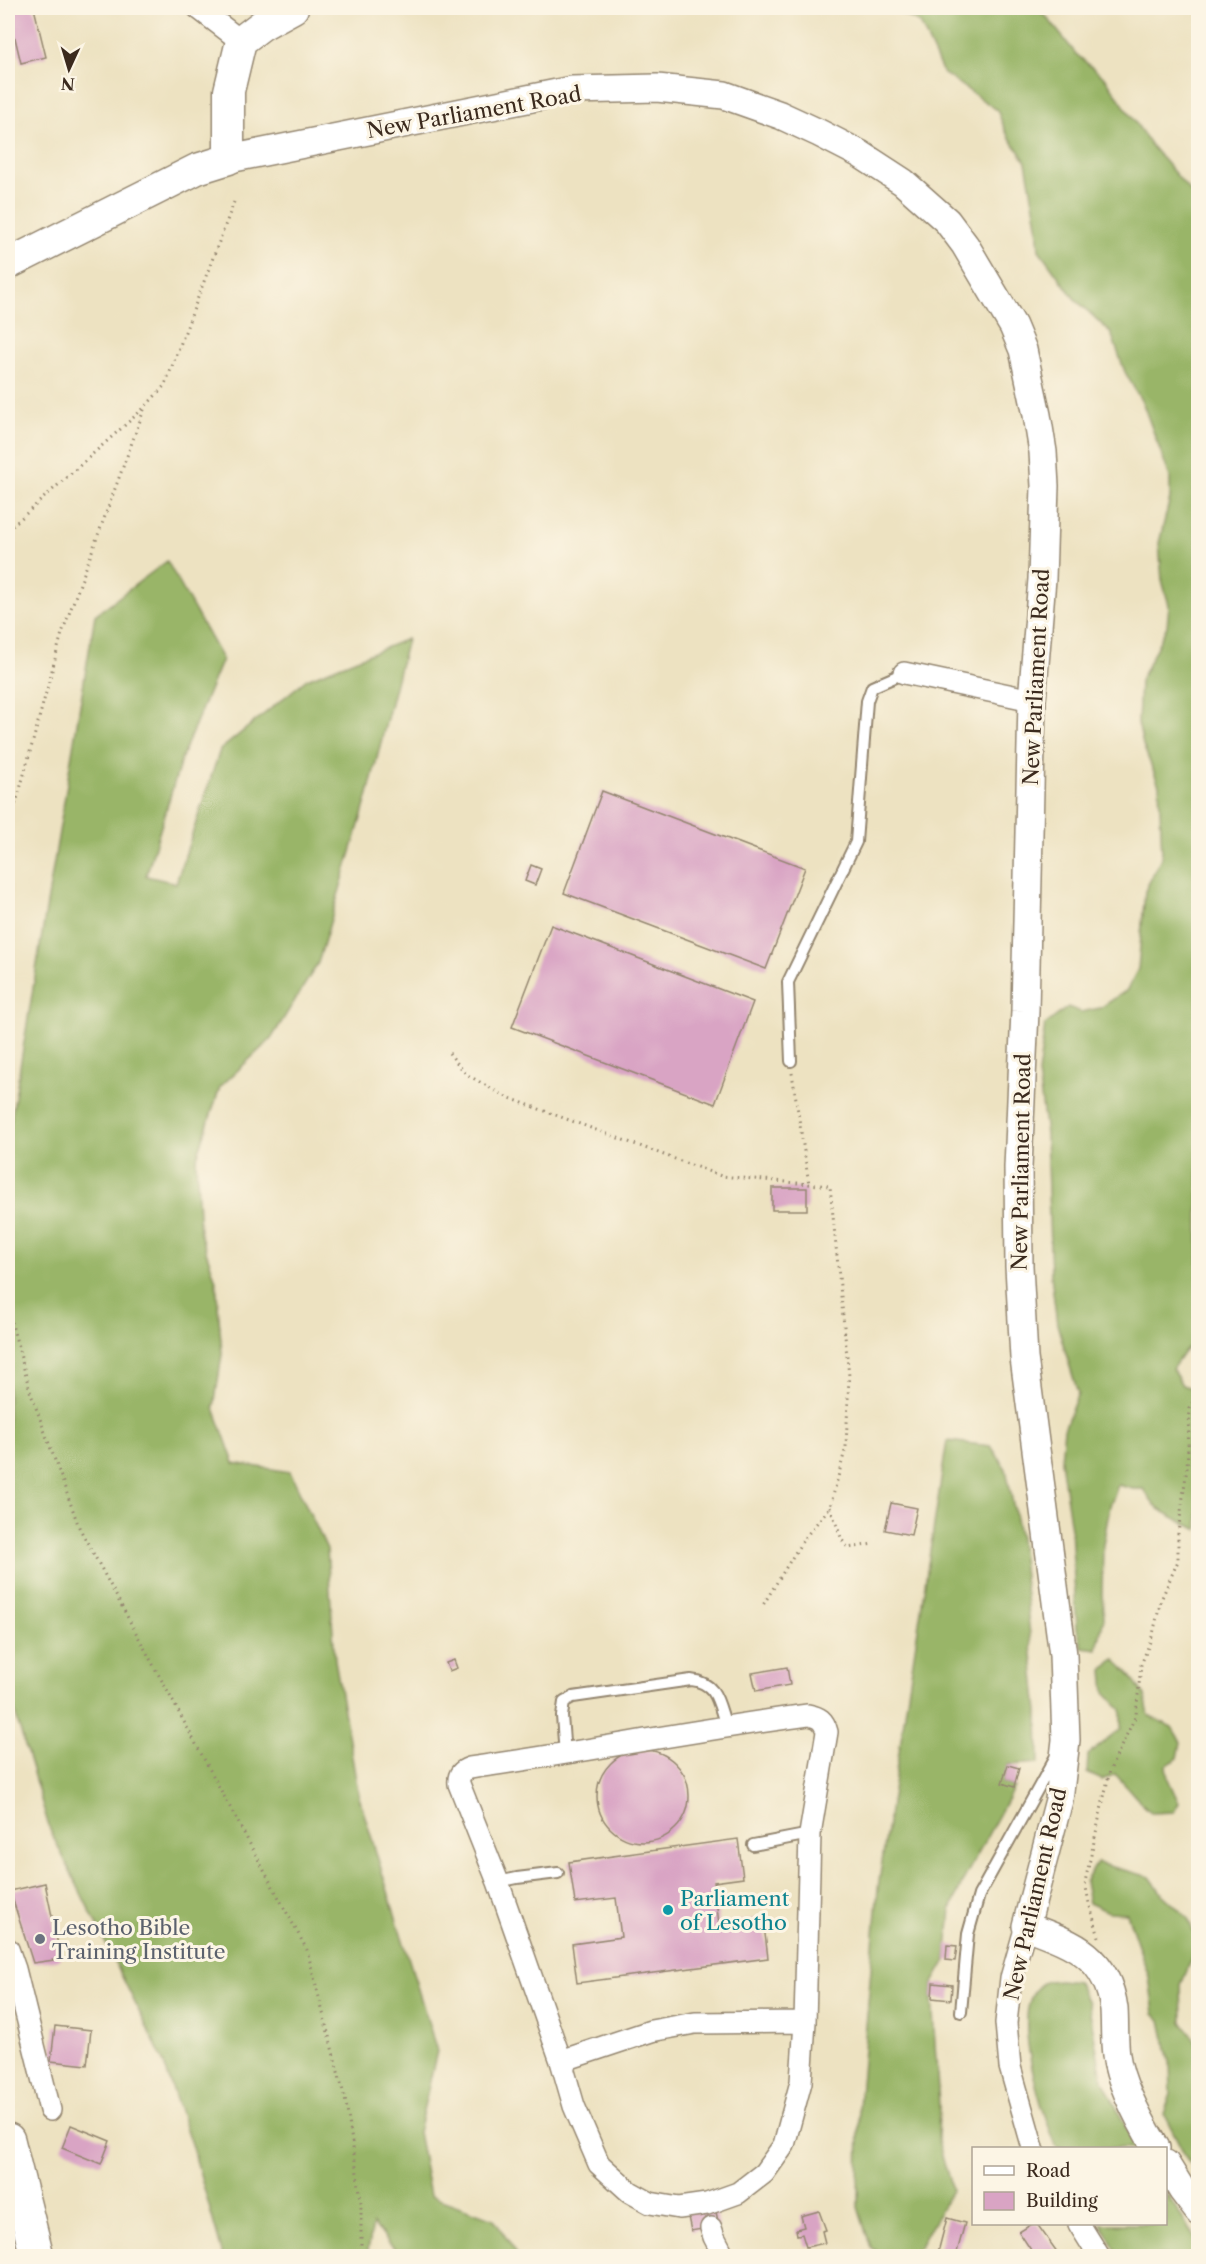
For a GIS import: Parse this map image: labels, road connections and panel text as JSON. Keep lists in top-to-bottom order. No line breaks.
{"streets":{"main road":["New Parliament Road"]},"places":["Parliament of Lesotho","Lesotho Bible Training Institute"],"legend":["Road","Building"],"north":"bottom"}
